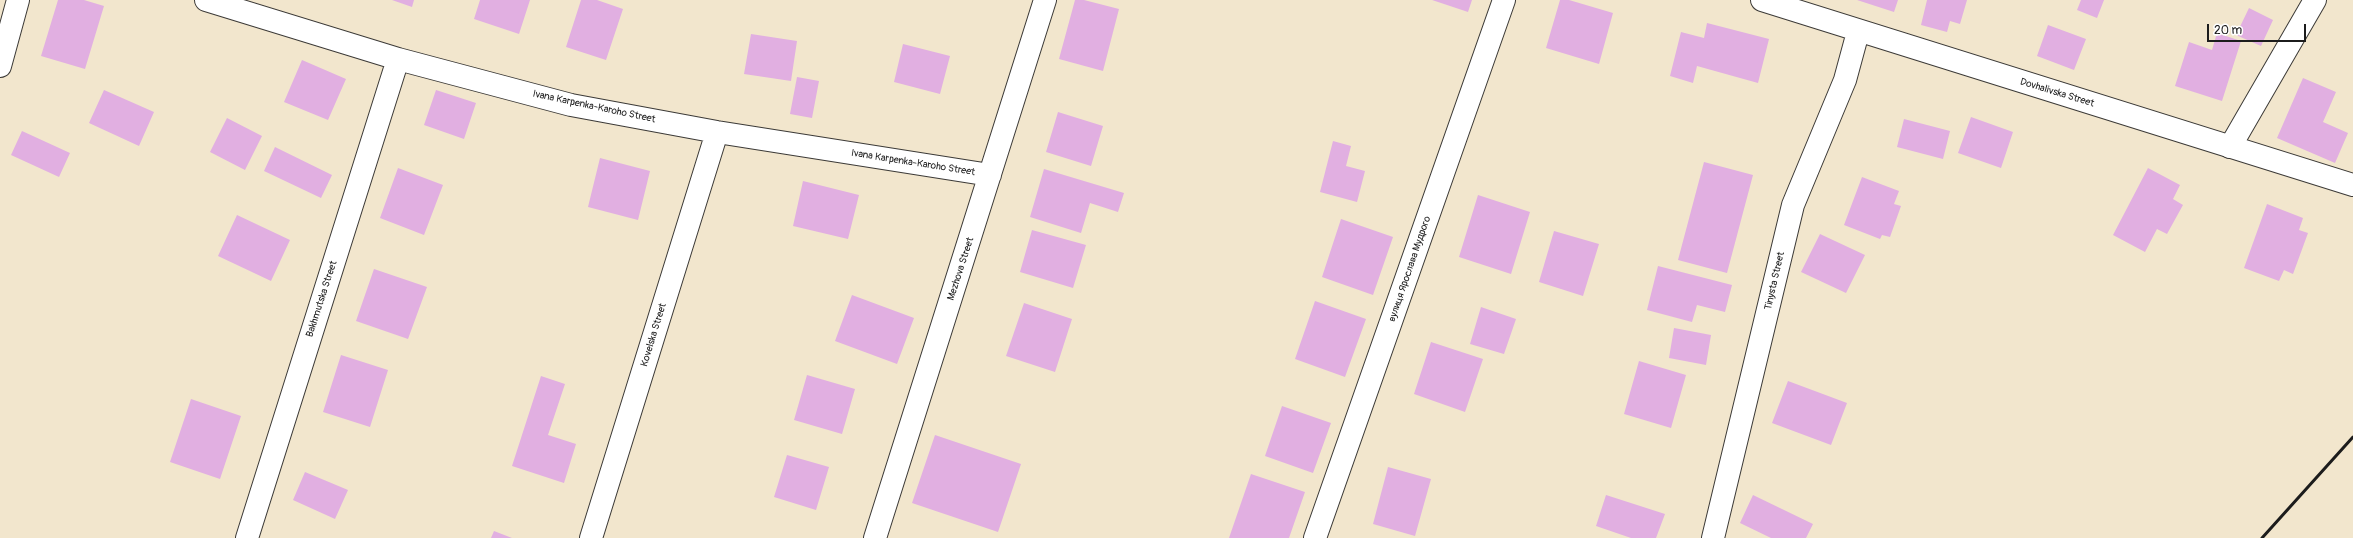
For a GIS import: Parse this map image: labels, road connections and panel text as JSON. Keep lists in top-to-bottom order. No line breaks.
{"streets":{"street":["Dovhalivska Street","Ivana Karpenka-Karoho Street","Mezhova Street","вулиця Ярослава Мудрого","Tinysta Street","Bakhmutska Street","Kovelska Street"]},"crossings":[["Dovhalivska Street","Tinysta Street"],["Ivana Karpenka-Karoho Street","Mezhova Street"],["Ivana Karpenka-Karoho Street","Bakhmutska Street"],["Ivana Karpenka-Karoho Street","Kovelska Street"]],"scale_bar":"20 m"}
